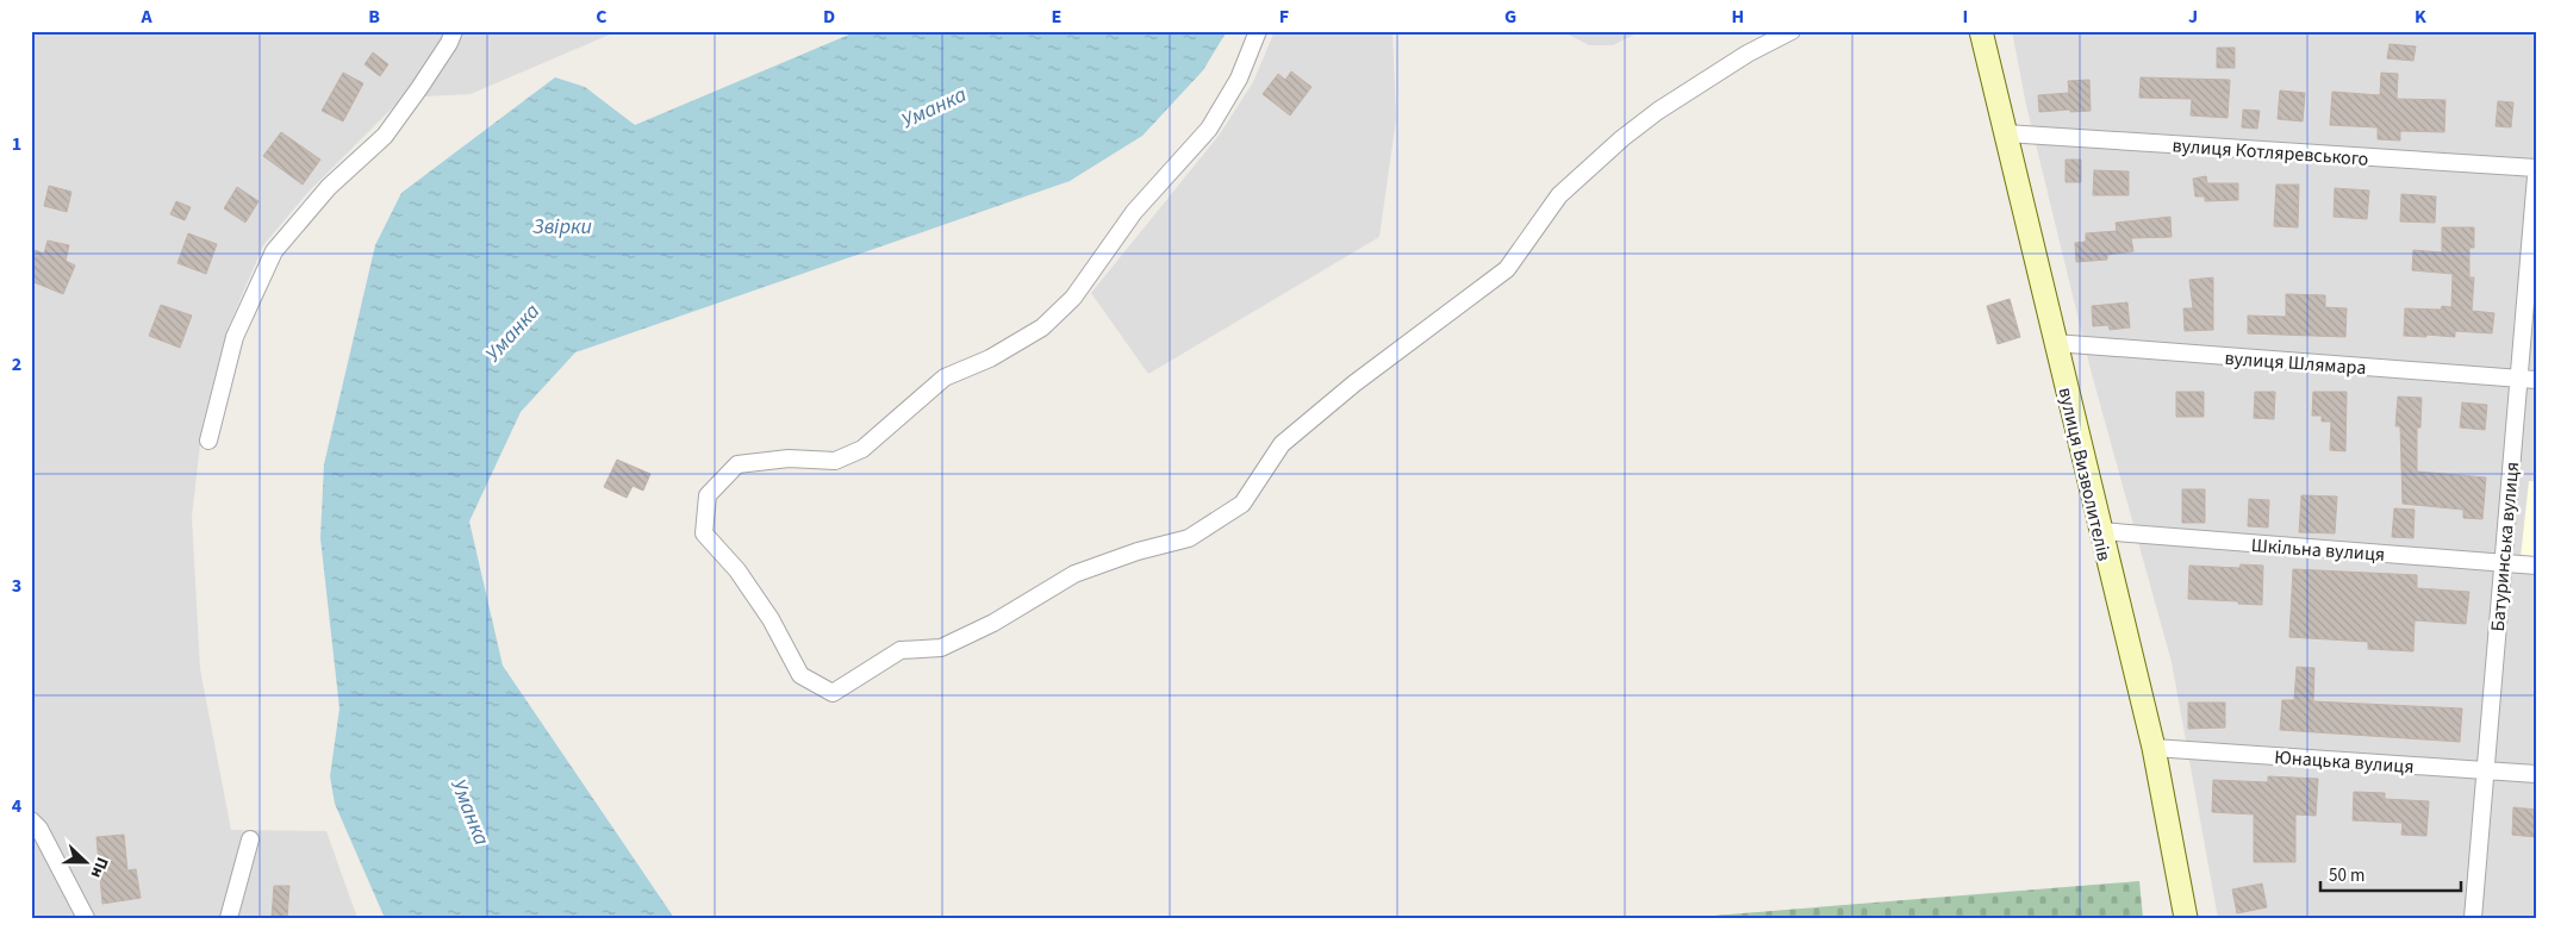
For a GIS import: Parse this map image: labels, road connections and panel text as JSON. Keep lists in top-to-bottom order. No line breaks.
{"streets":{"main road":["вулиця Визволителів"],"street":["вулиця Котляревського","вулиця Шлямара","Батуринська вулиця","Шкільна вулиця","Юнацька вулиця"]},"crossings":[["вулиця Котляревського","вулиця Визволителів"],["вулиця Шлямара","вулиця Визволителів"],["вулиця Шлямара","Батуринська вулиця"],["вулиця Визволителів","Шкільна вулиця"],["вулиця Визволителів","Юнацька вулиця"],["Батуринська вулиця","Шкільна вулиця"],["Батуринська вулиця","Юнацька вулиця"]],"water":["Уманка","Звірки"],"scale_bar":"50 m","north":"right","grid":{"columns":["A","B","C","D","E","F","G","H","I","J","K"],"rows":["1","2","3","4"]}}
